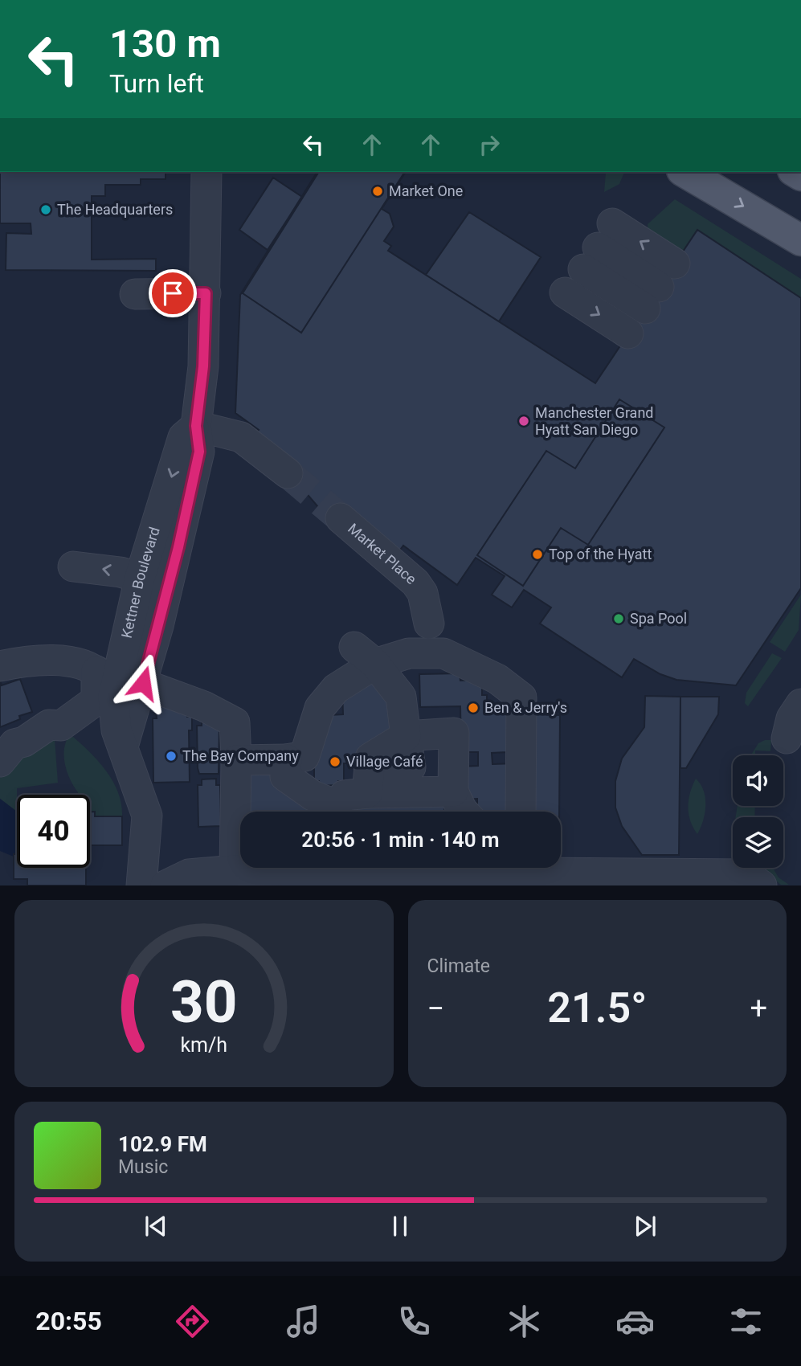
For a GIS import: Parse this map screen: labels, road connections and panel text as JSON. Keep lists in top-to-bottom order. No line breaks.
{"streets":{"street":["Market Place","Kettner Boulevard"]},"places":["Market One","The Headquarters","Manchester Grand Hyatt San Diego","Top of the Hyatt","Spa Pool","Ben & Jerry's","The Bay Company","Village Café"],"page":{"turn":["130 m","Turn left"],"limit":"40","trip":"20:56 · 1 min · 140 m","tile":"Climate","heat":["−","21.5°","+"],"song":["102.9 FM","Music"],"tabs":"20:55","gauge":["30","km/h"]}}
